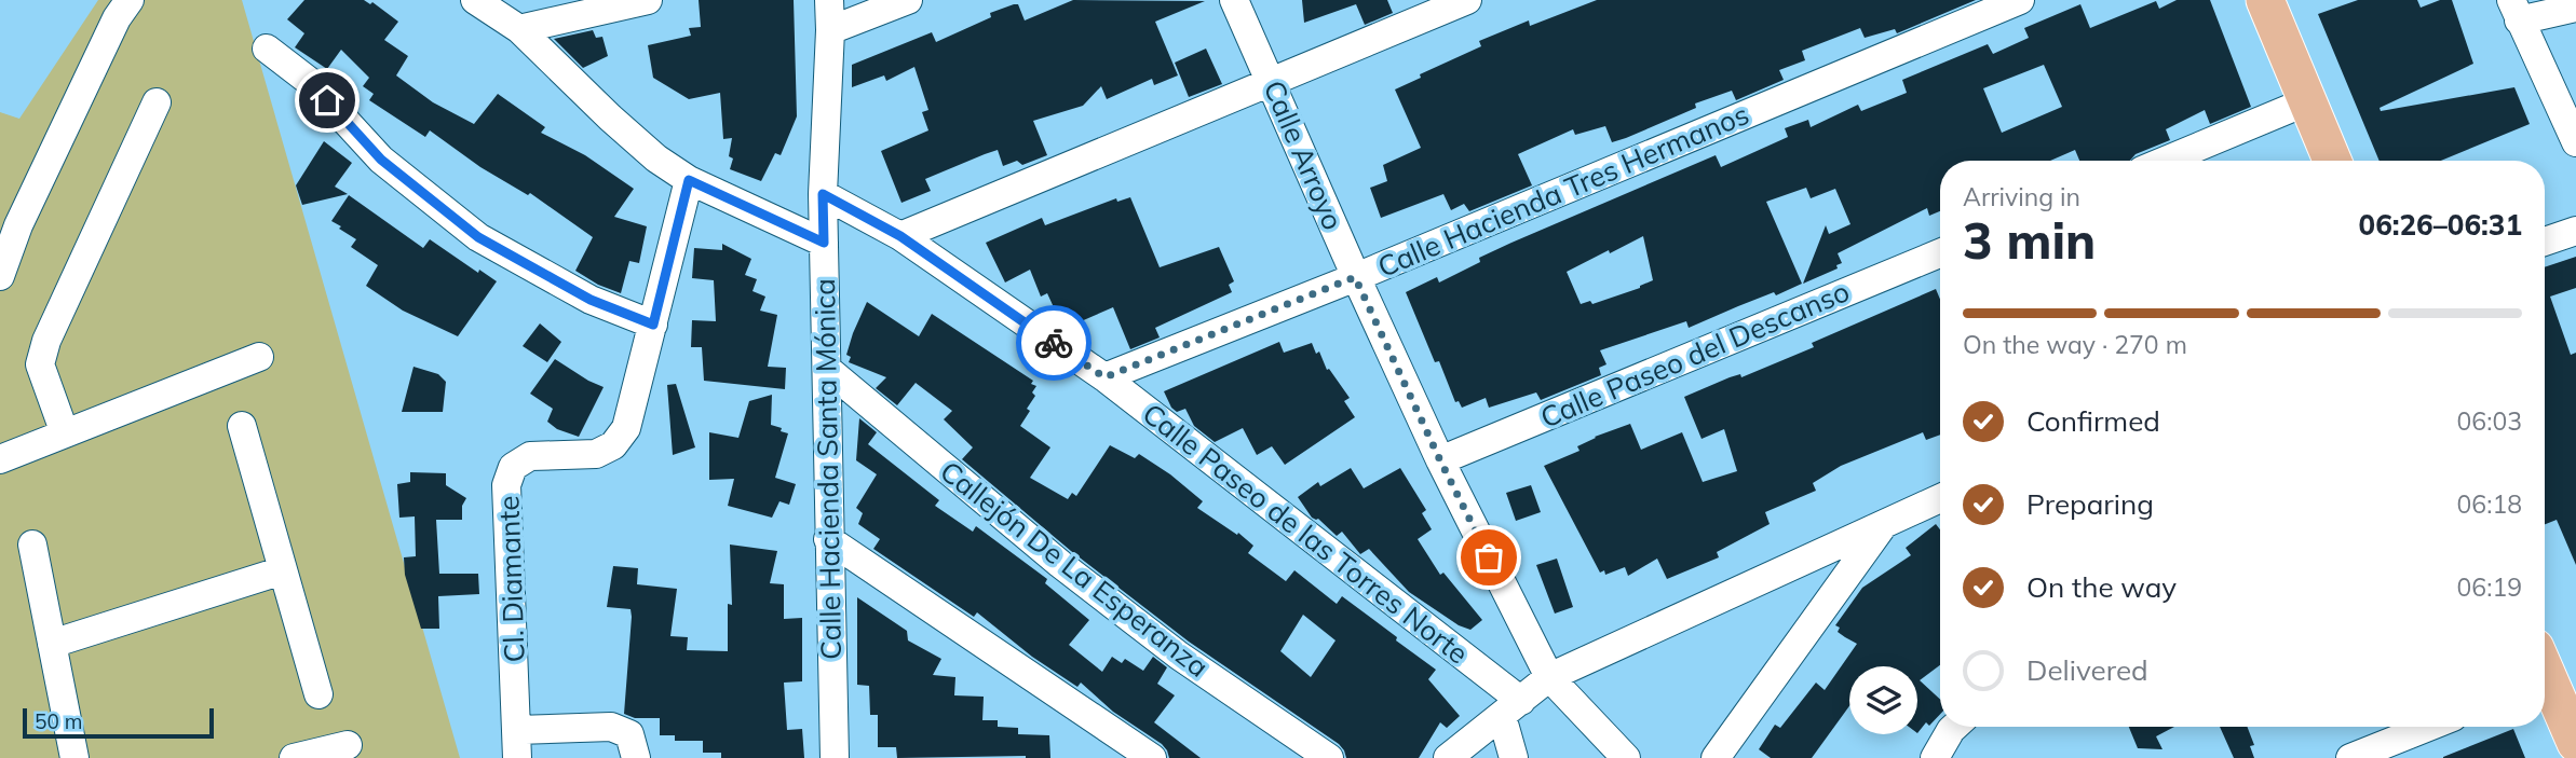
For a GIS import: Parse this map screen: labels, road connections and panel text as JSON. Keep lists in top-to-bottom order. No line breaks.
{"streets":{"street":["Calle Arroyo","Calle Hacienda Tres Hermanos","Calle Paseo del Descanso","Calle Hacienda Santa Mónica","Calle Paseo de las Torres Norte","Callejón De La Esperanza","Cl. Diamante"]},"crossings":[["Calle Arroyo","Calle Hacienda Tres Hermanos"],["Calle Arroyo","Calle Paseo del Descanso"],["Calle Hacienda Tres Hermanos","Calle Paseo de las Torres Norte"],["Calle Hacienda Santa Mónica","Calle Paseo de las Torres Norte"],["Calle Hacienda Santa Mónica","Callejón De La Esperanza"]],"scale_bar":"50 m","page":{"heading":["3 min","Arriving in","06:26–06:31"],"bar":"On the way · 270 m","list":[["Confirmed","06:03"],["Preparing","06:18"],["On the way","06:19"],"Delivered"],"scale":"50 m"}}
